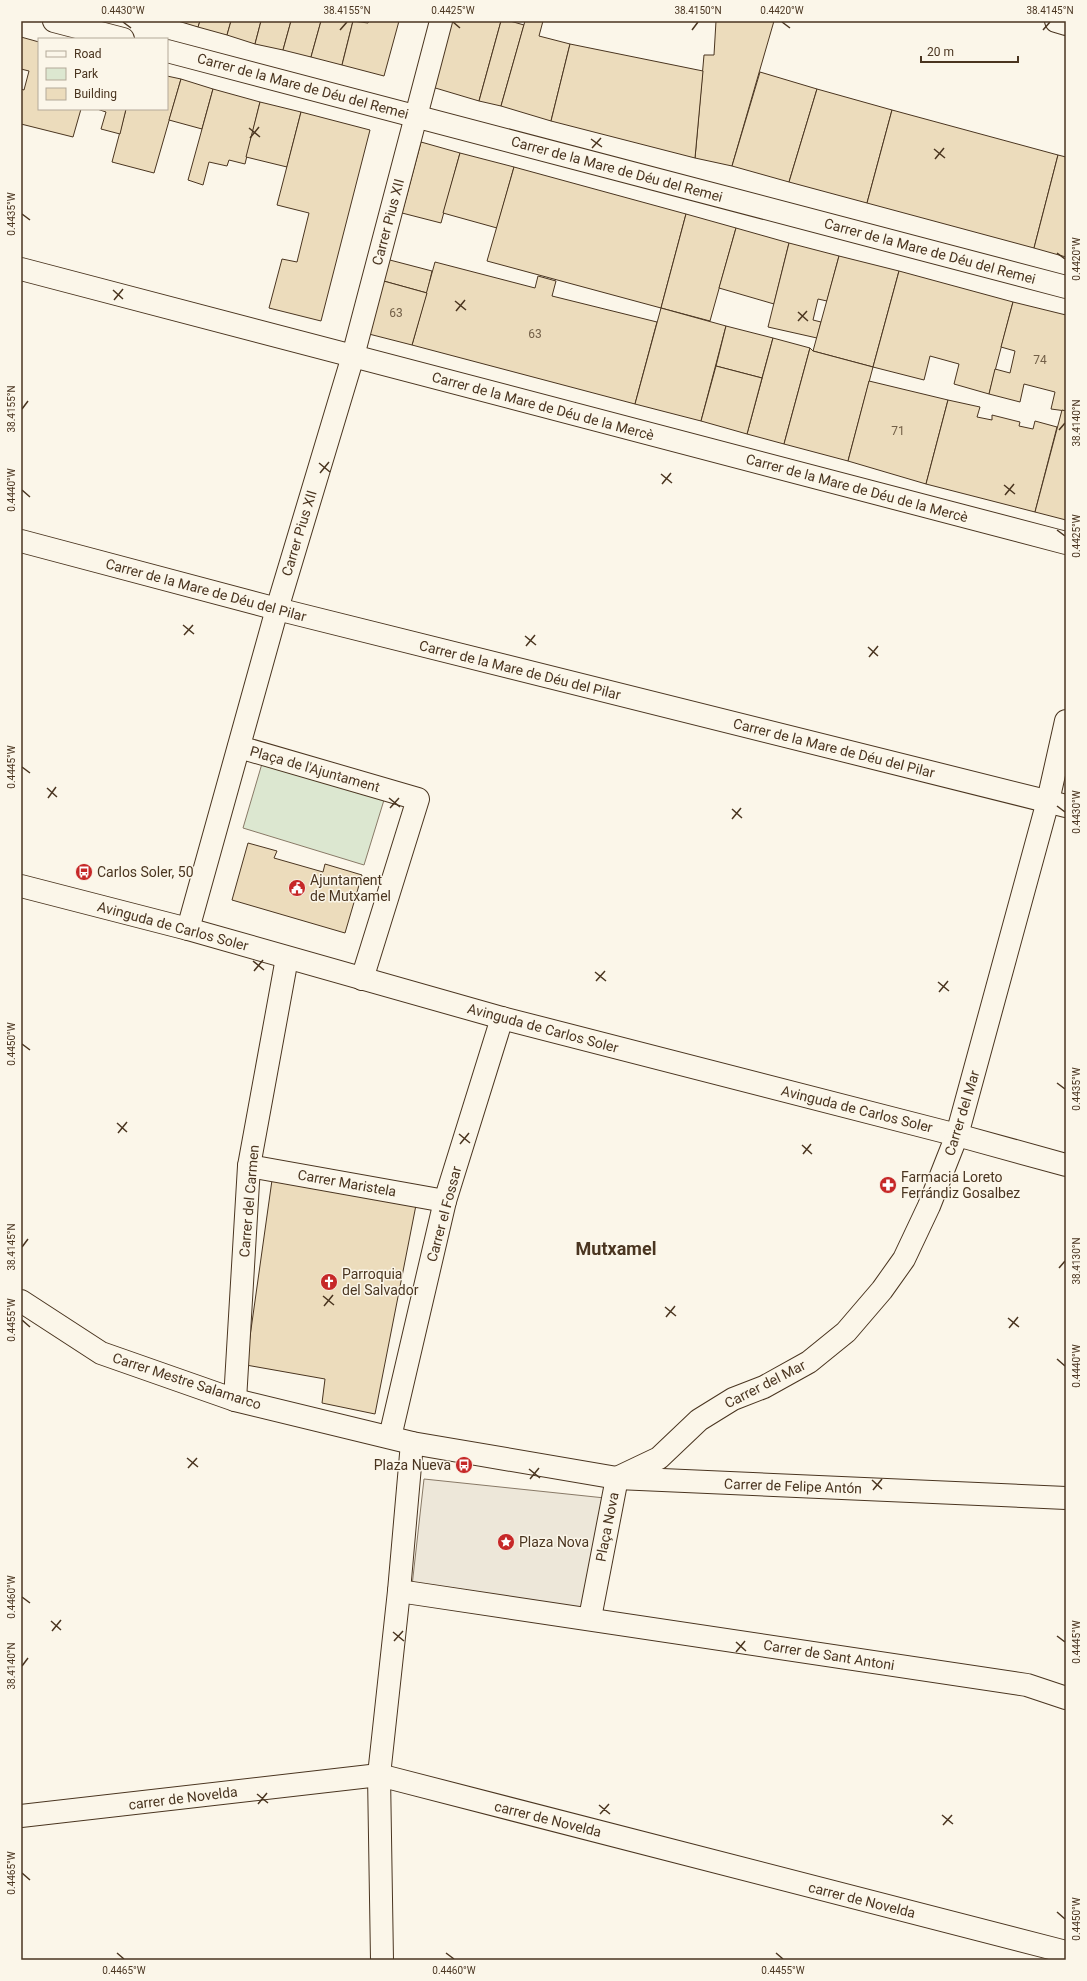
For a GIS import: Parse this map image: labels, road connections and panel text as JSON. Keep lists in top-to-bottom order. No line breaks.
{"streets":{"street":["Carrer de la Mare de Déu del Remei","Carrer Pius XII","Carrer de la Mare de Déu de la Mercè","Carrer de la Mare de Déu del Pilar","Plaça de l'Ajuntament","Avinguda de Carlos Soler","Carrer del Mar","Carrer Maristela","Carrer del Carmen","Carrer el Fossar","Carrer Mestre Salamarco","Carrer de Felipe Antón","Plaça Nova","Carrer de Sant Antoni","carrer de Novelda"]},"crossings":[["Carrer de la Mare de Déu del Remei","Carrer Pius XII"],["Carrer Pius XII","Carrer de la Mare de Déu de la Mercè"],["Carrer Pius XII","Carrer de la Mare de Déu del Pilar"],["Carrer Pius XII","Plaça de l'Ajuntament"],["Carrer Pius XII","Avinguda de Carlos Soler"],["Carrer de la Mare de Déu del Pilar","Carrer del Mar"],["Plaça de l'Ajuntament","Avinguda de Carlos Soler"],["Avinguda de Carlos Soler","Carrer del Mar"],["Avinguda de Carlos Soler","Carrer del Carmen"],["Avinguda de Carlos Soler","Carrer el Fossar"],["Carrer del Mar","Carrer de Felipe Antón"],["Carrer del Mar","Plaça Nova"],["Carrer Maristela","Carrer del Carmen"],["Carrer Maristela","Carrer el Fossar"],["Carrer del Carmen","Carrer Mestre Salamarco"],["Carrer el Fossar","Carrer Mestre Salamarco"],["Carrer Mestre Salamarco","Plaça Nova"],["Carrer de Felipe Antón","Plaça Nova"],["Plaça Nova","Carrer de Sant Antoni"]],"districts":["Mutxamel"],"places":{"bus stop":["Carlos Soler, 50","Plaza Nueva"],"public building":["Ajuntament de Mutxamel"],"pharmacy":["Farmacia Loreto Ferrándiz Gosalbez"],"church":["Parroquia del Salvador"],"place":["Plaza Nova"]},"house_numbers":["63","63","74","71"],"legend":["Road","Park","Building"],"scale_bar":"20 m","coordinates":["0.4430°W","38.4155°N","0.4425°W","38.4150°N","0.4420°W","38.4145°N","0.4435°W","38.4140°N","0.4440°W","0.4445°W","0.4450°W","38.4130°N","0.4455°W","0.4460°W","0.4465°W"]}
